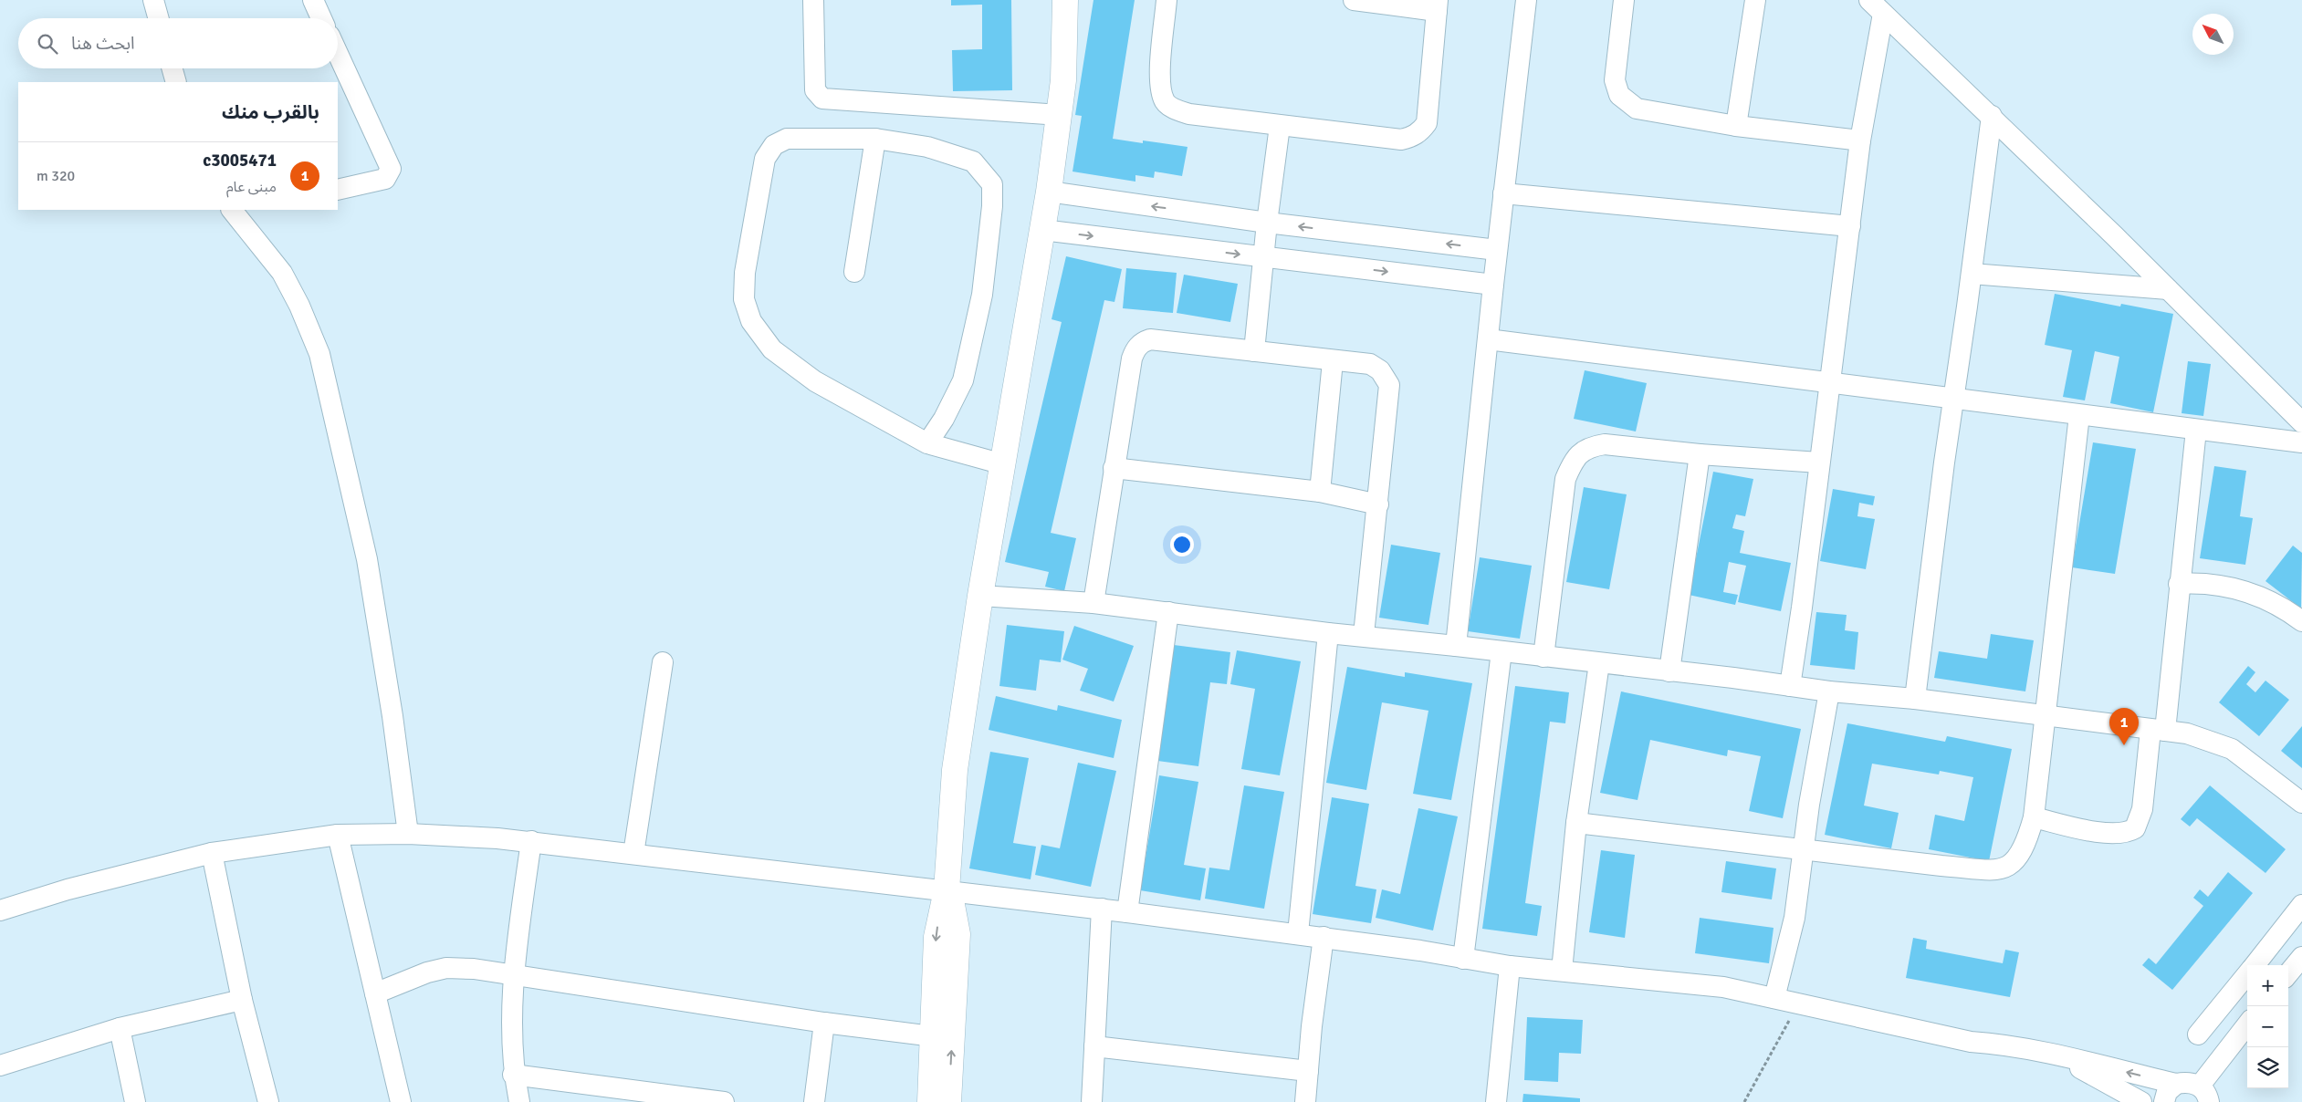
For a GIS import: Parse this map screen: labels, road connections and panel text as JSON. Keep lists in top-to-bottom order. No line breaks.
{"north":"top left","page":{"search":"ابحث هنا","heading":"بالقرب منك","list":[{"mark":"1","name":"c3005471","note":"مبنى عام","value":"320 m"}],"pins":"1","map_buttons":["+","−"]}}
